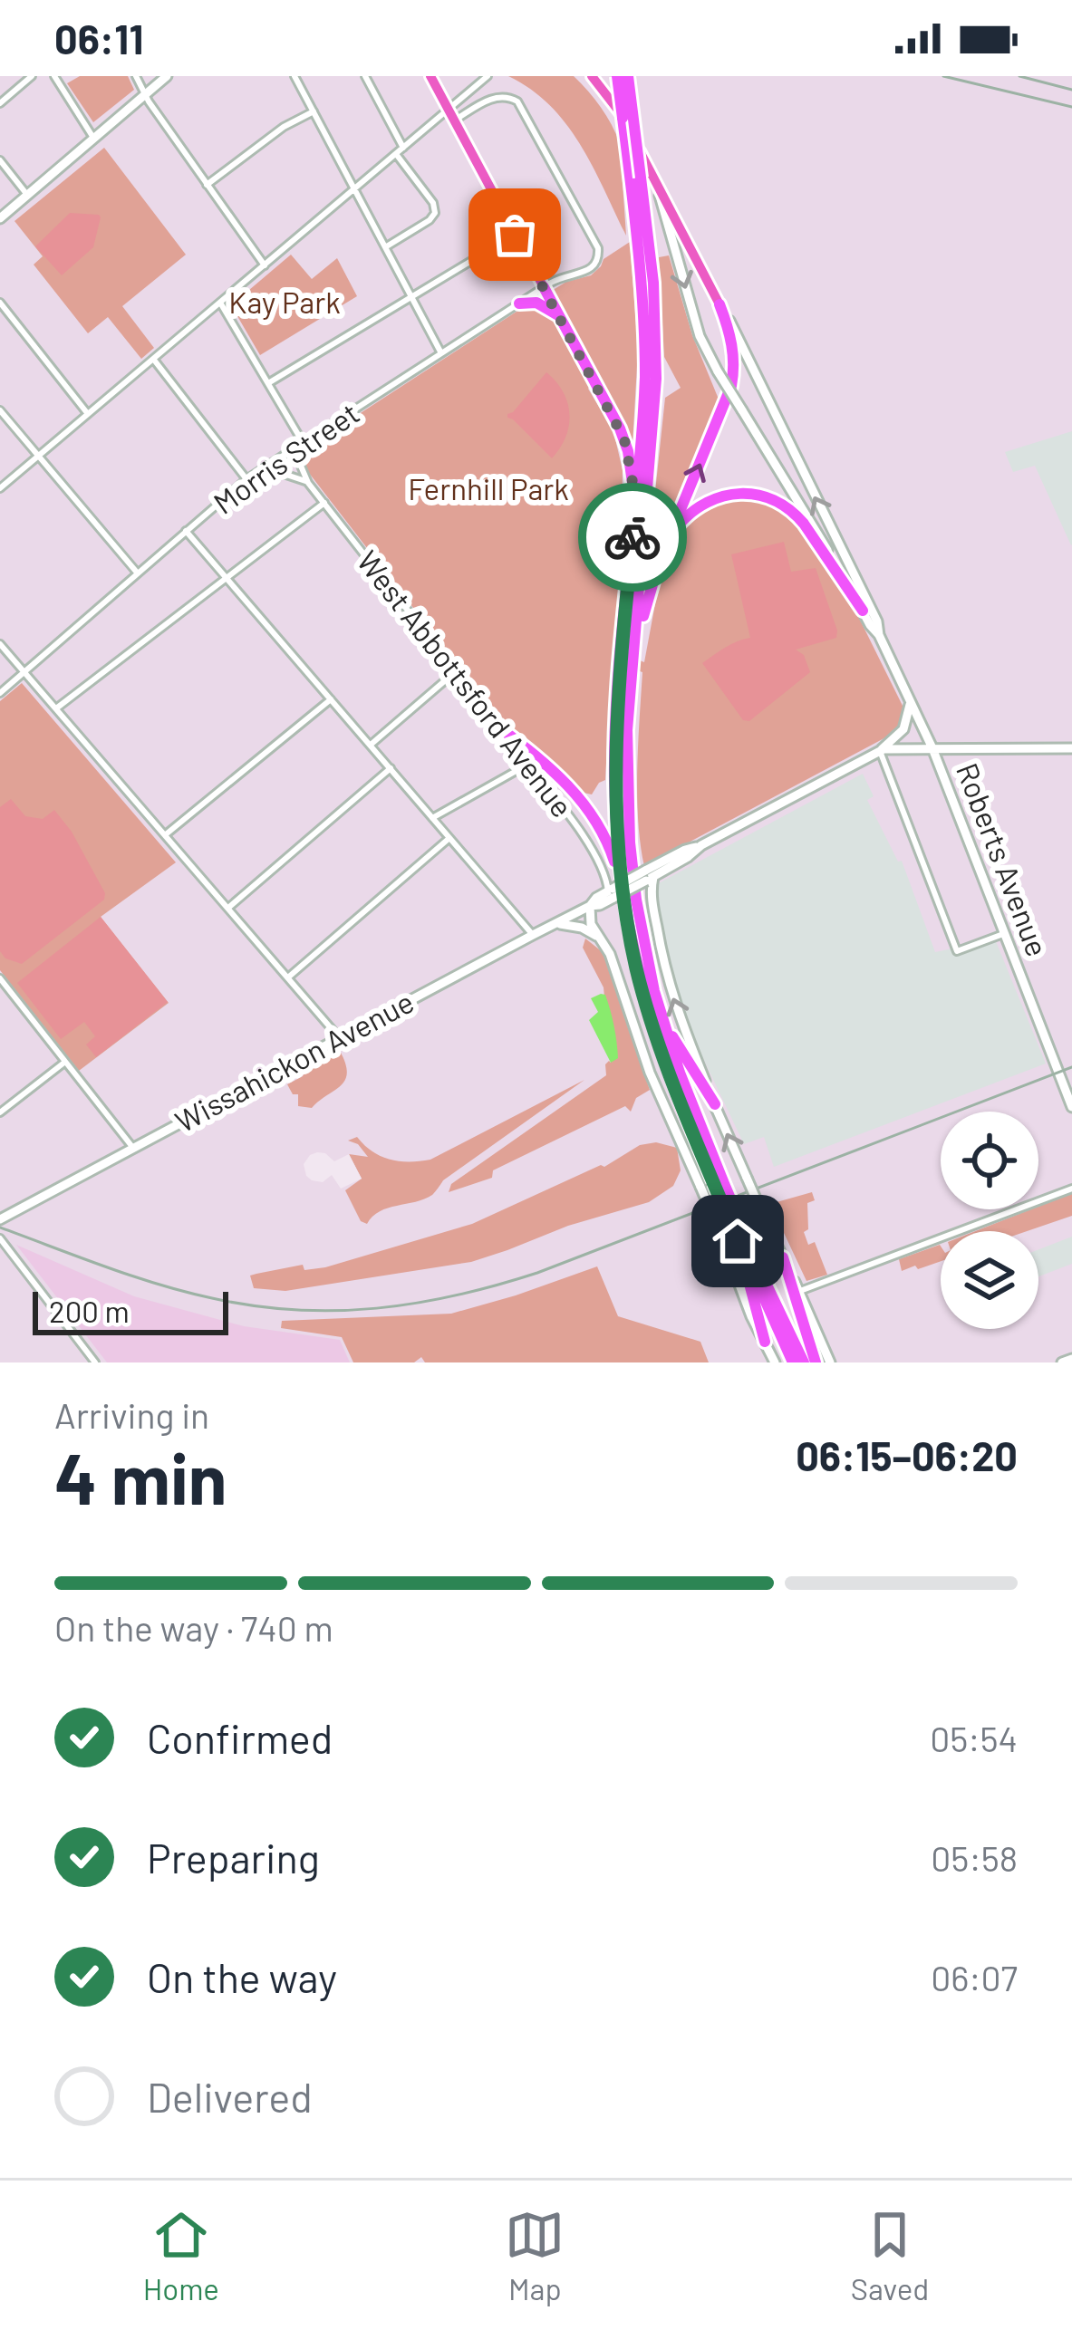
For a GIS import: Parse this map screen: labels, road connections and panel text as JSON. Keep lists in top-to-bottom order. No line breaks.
{"streets":{"main road":["Roberts Avenue"],"street":["Morris Street","West Abbottsford Avenue","Wissahickon Avenue"]},"crossings":[["Morris Street","West Abbottsford Avenue"],["West Abbottsford Avenue","Wissahickon Avenue"],["Roberts Avenue","Wissahickon Avenue"]],"parks":["Kay Park","Fernhill Park"],"scale_bar":"200 m","page":{"status":"06:11","scale":"200 m","heading":["4 min","Arriving in","06:15–06:20"],"bar":"On the way · 740 m","list":[["Confirmed","05:54"],["Preparing","05:58"],["On the way","06:07"],"Delivered"],"tabs":["Home","Map","Saved"]}}
